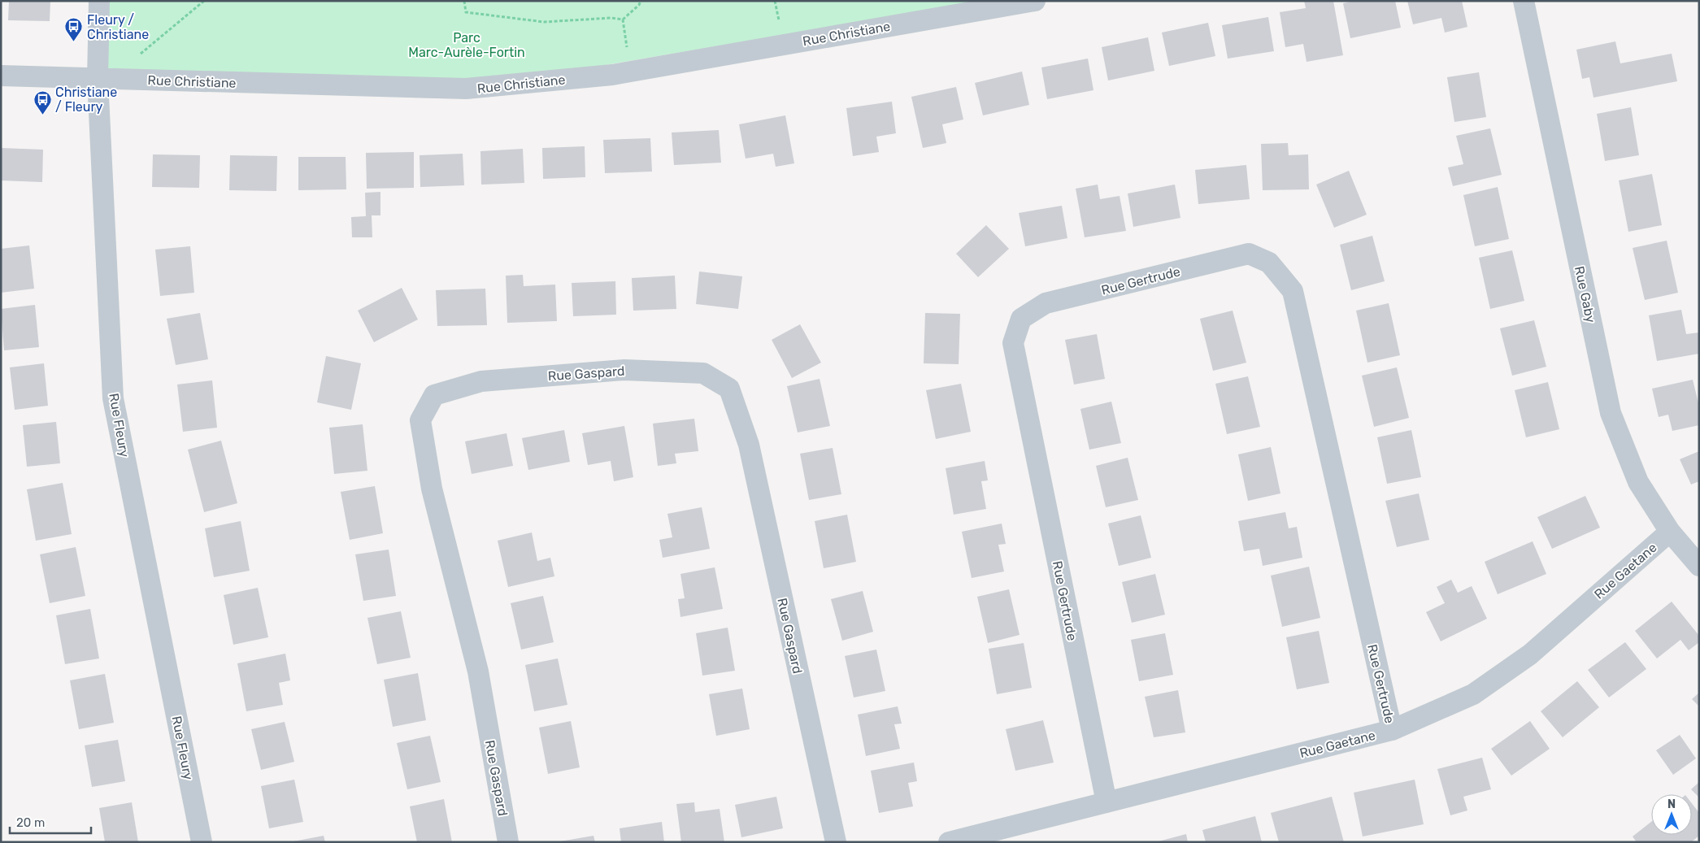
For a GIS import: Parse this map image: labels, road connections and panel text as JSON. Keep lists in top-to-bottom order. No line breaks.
{"streets":{"street":["Rue Christiane","Rue Gertrude","Rue Gaby","Rue Gaspard","Rue Fleury","Rue Gaetane"]},"crossings":[["Rue Christiane","Rue Fleury"],["Rue Gertrude","Rue Gaetane"],["Rue Gaby","Rue Gaetane"]],"parks":["Parc Marc-Aurèle-Fortin"],"places":{"bus stop":["Fleury / Christiane","Christiane / Fleury"]},"scale_bar":"20 m","north":"top"}
